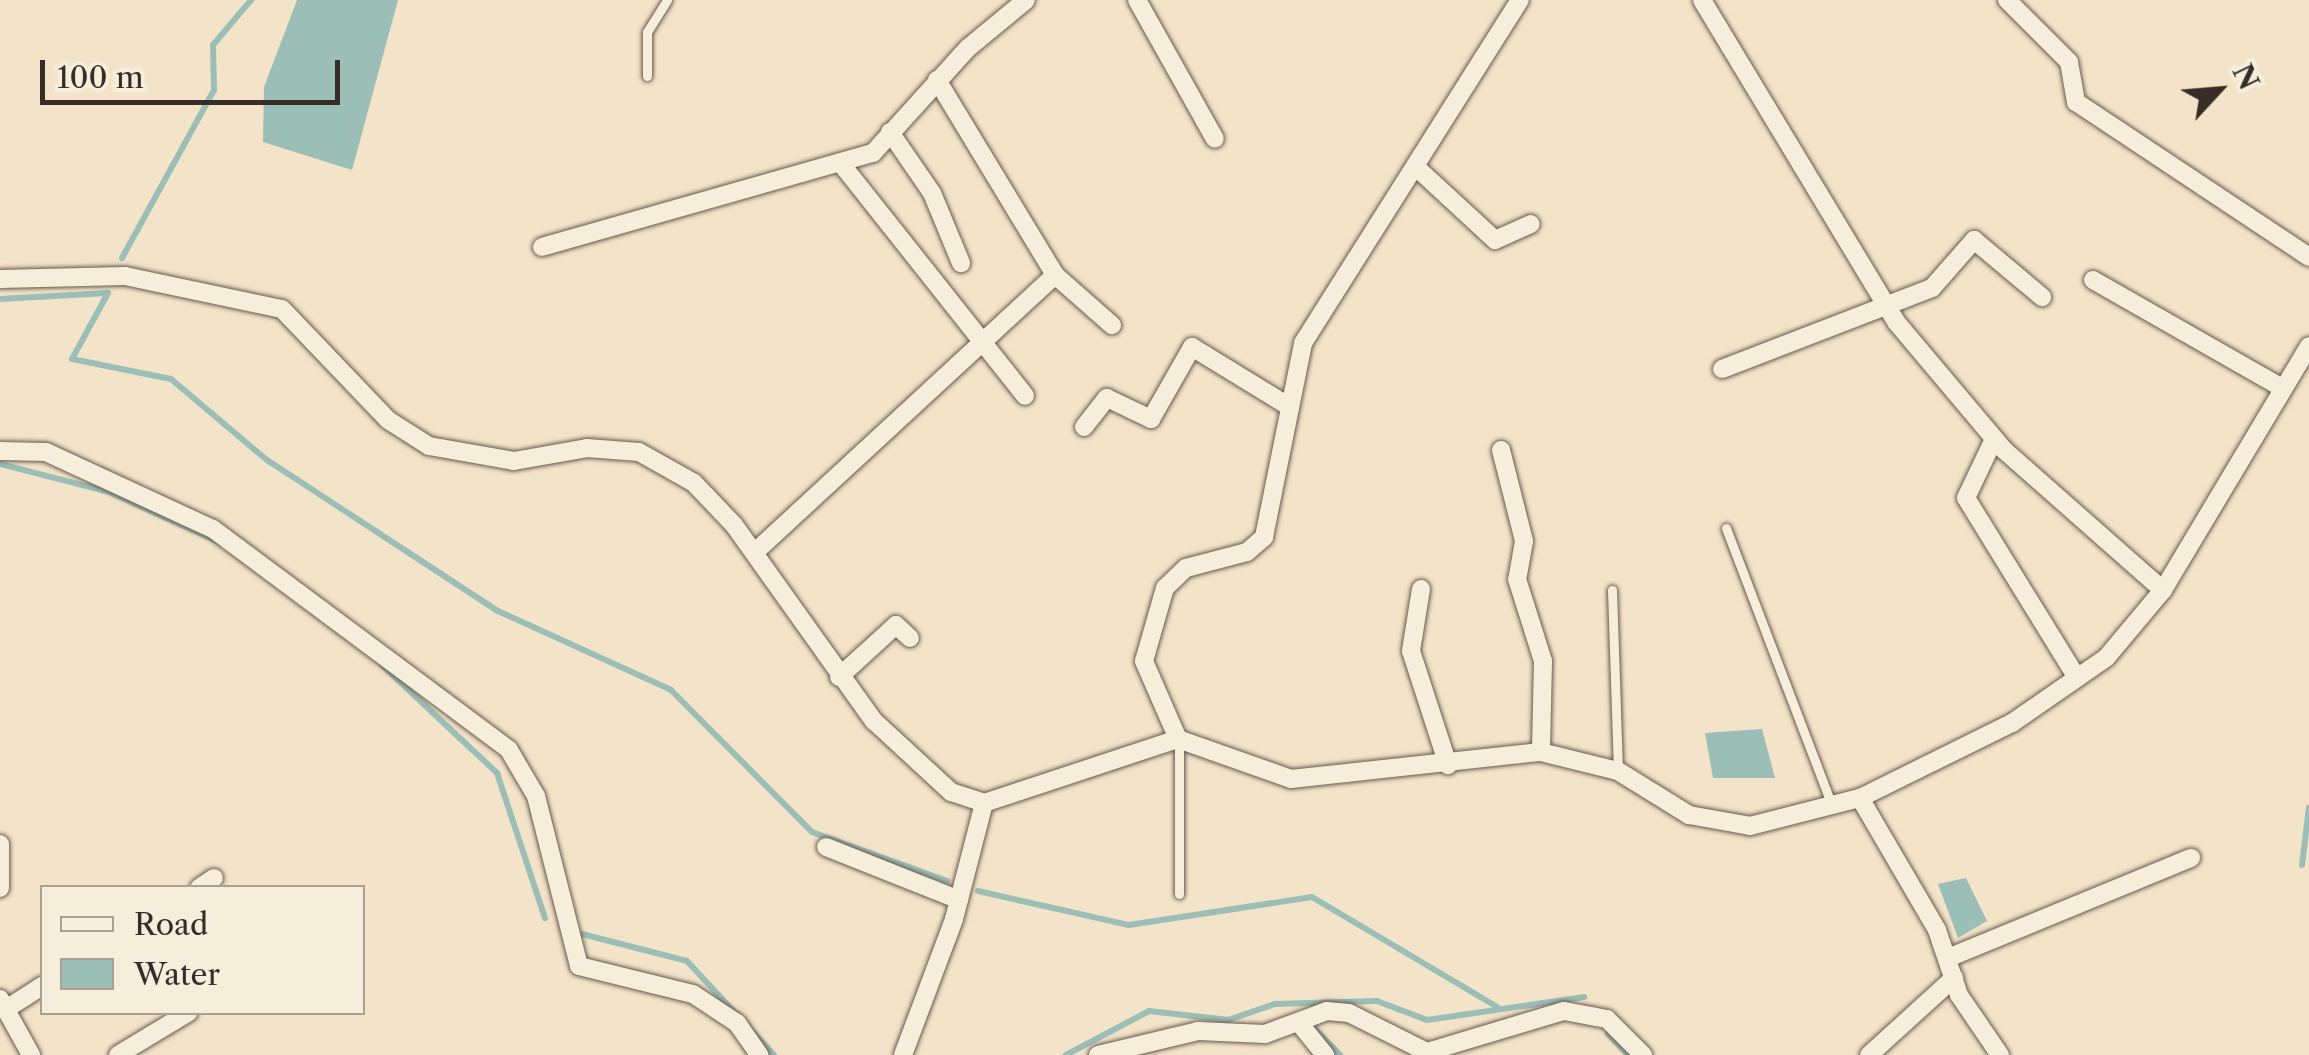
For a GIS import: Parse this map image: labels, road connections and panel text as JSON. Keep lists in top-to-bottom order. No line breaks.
{"legend":["Road","Water"],"scale_bar":"100 m","north":"top right"}
